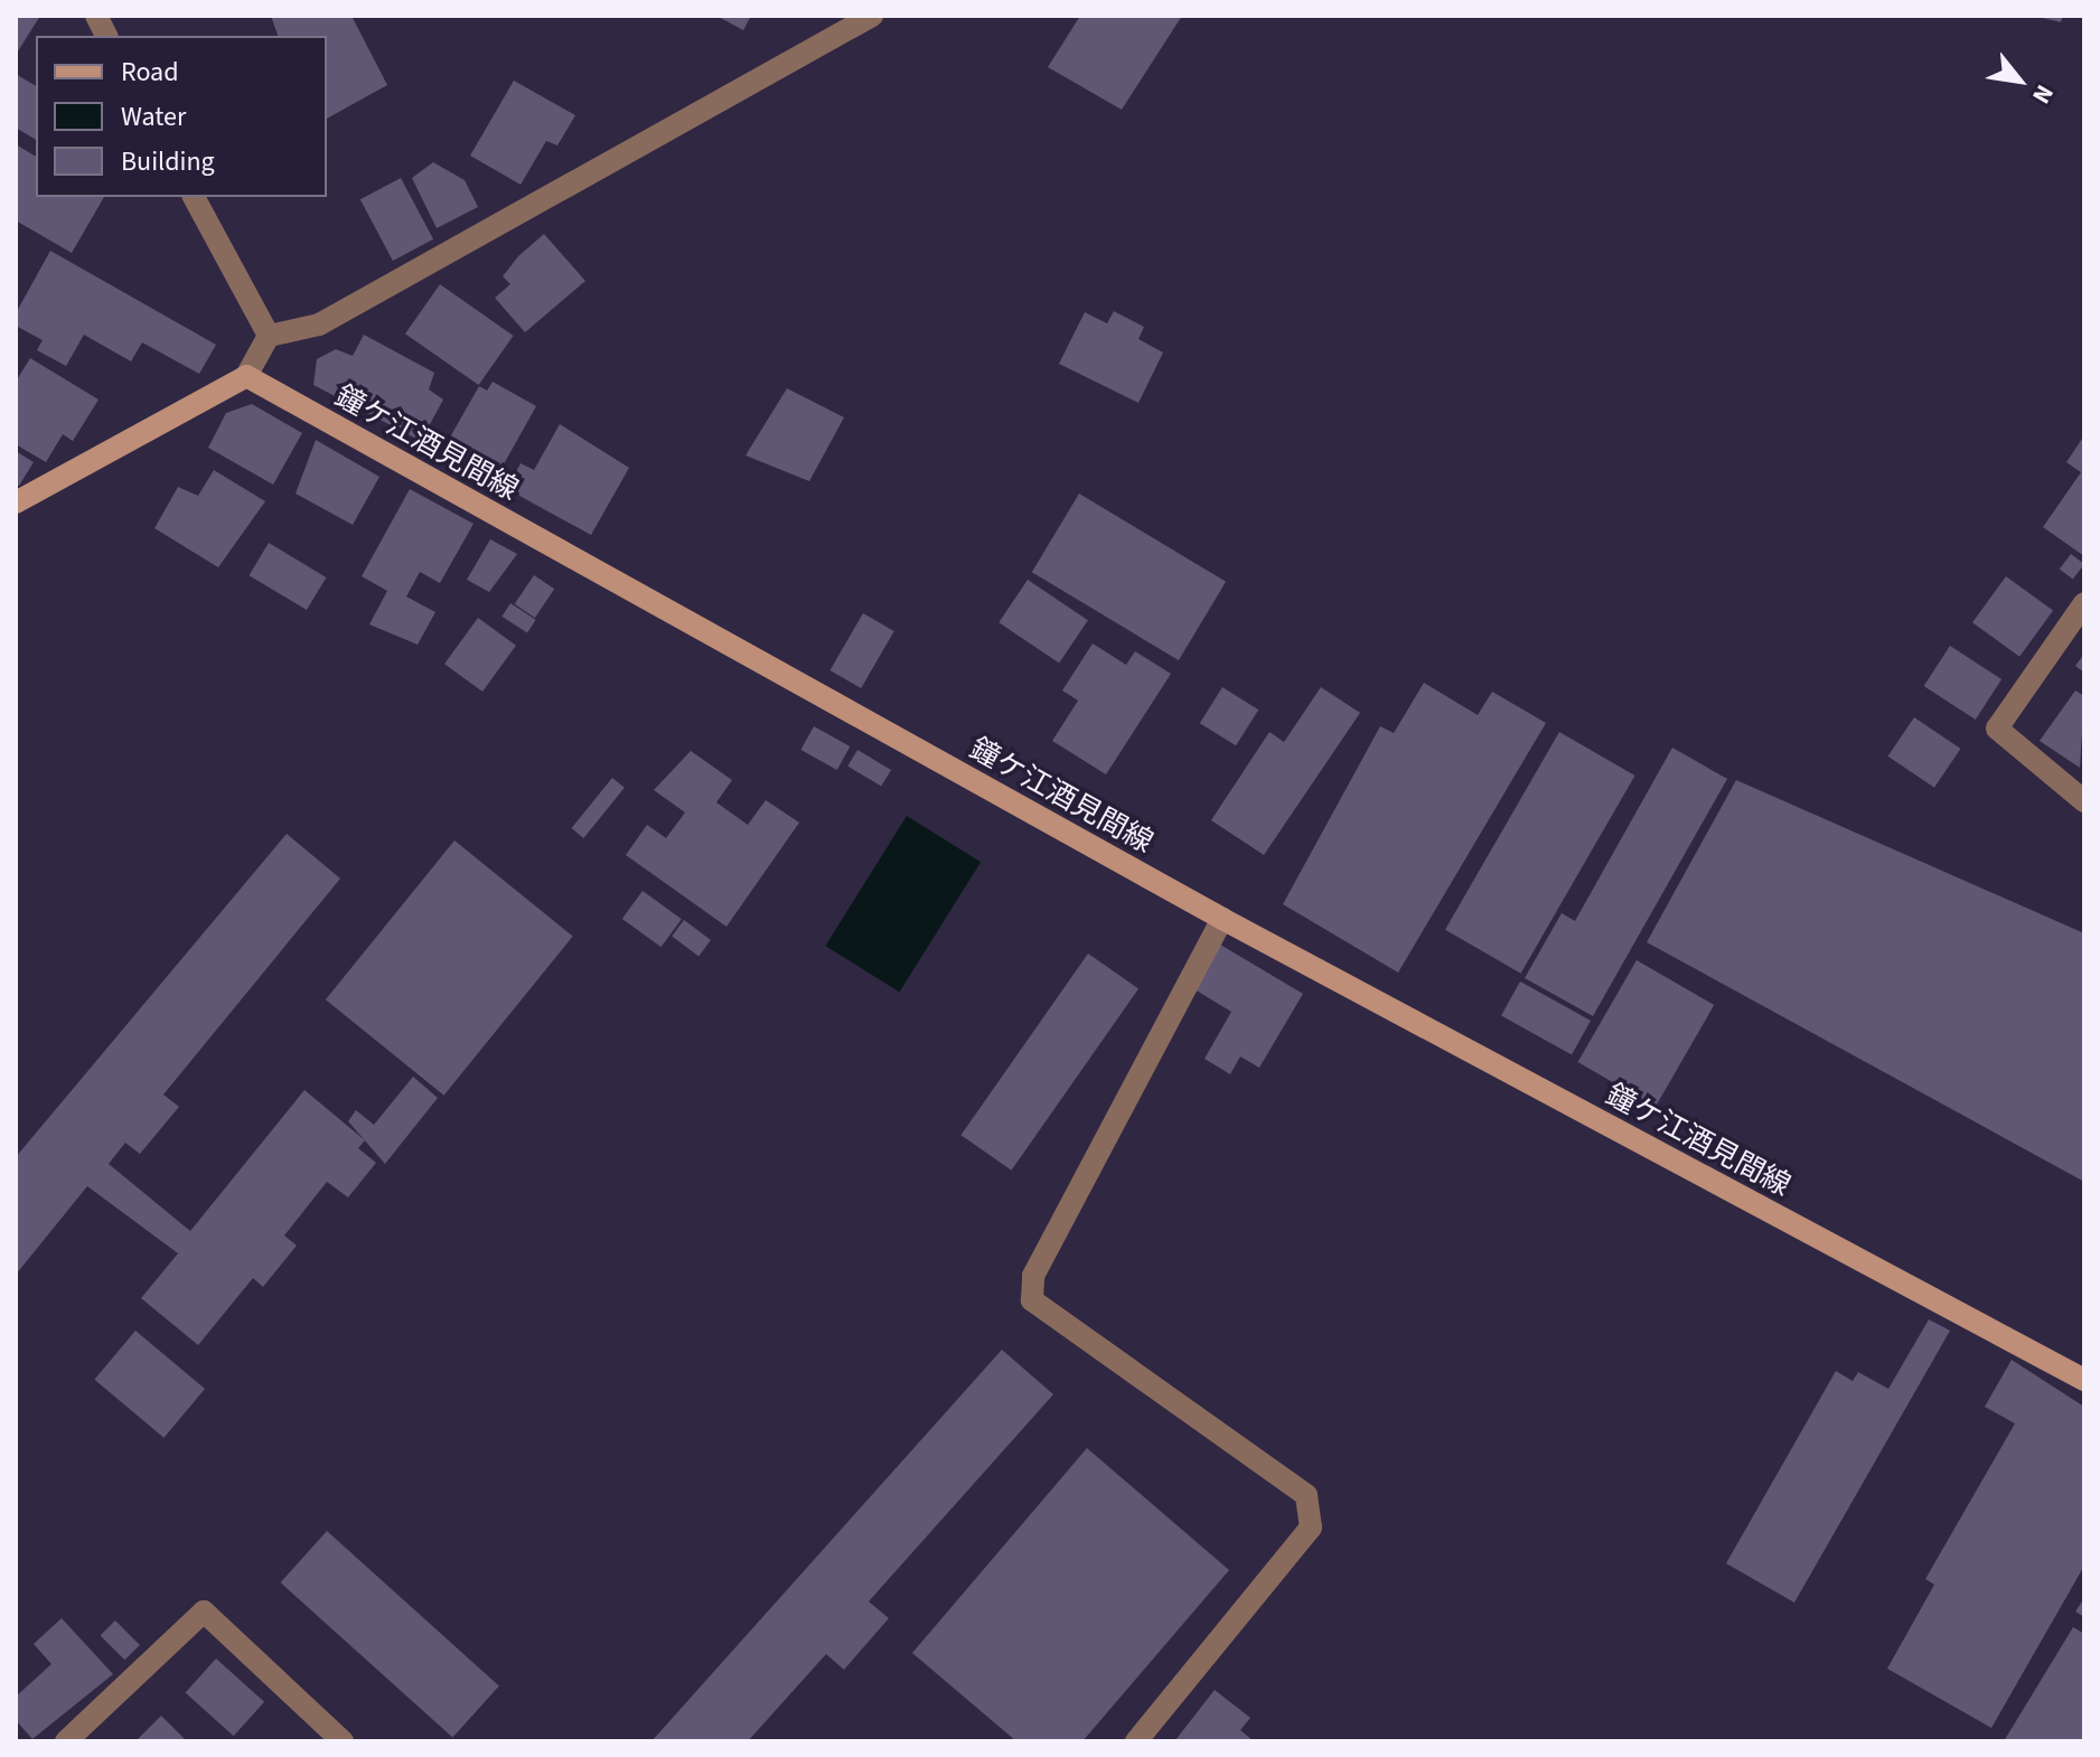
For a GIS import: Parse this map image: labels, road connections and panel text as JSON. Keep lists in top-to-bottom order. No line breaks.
{"streets":{"main road":["鐘ケ江酒見間線"]},"legend":["Road","Water","Building"],"north":"bottom right"}
